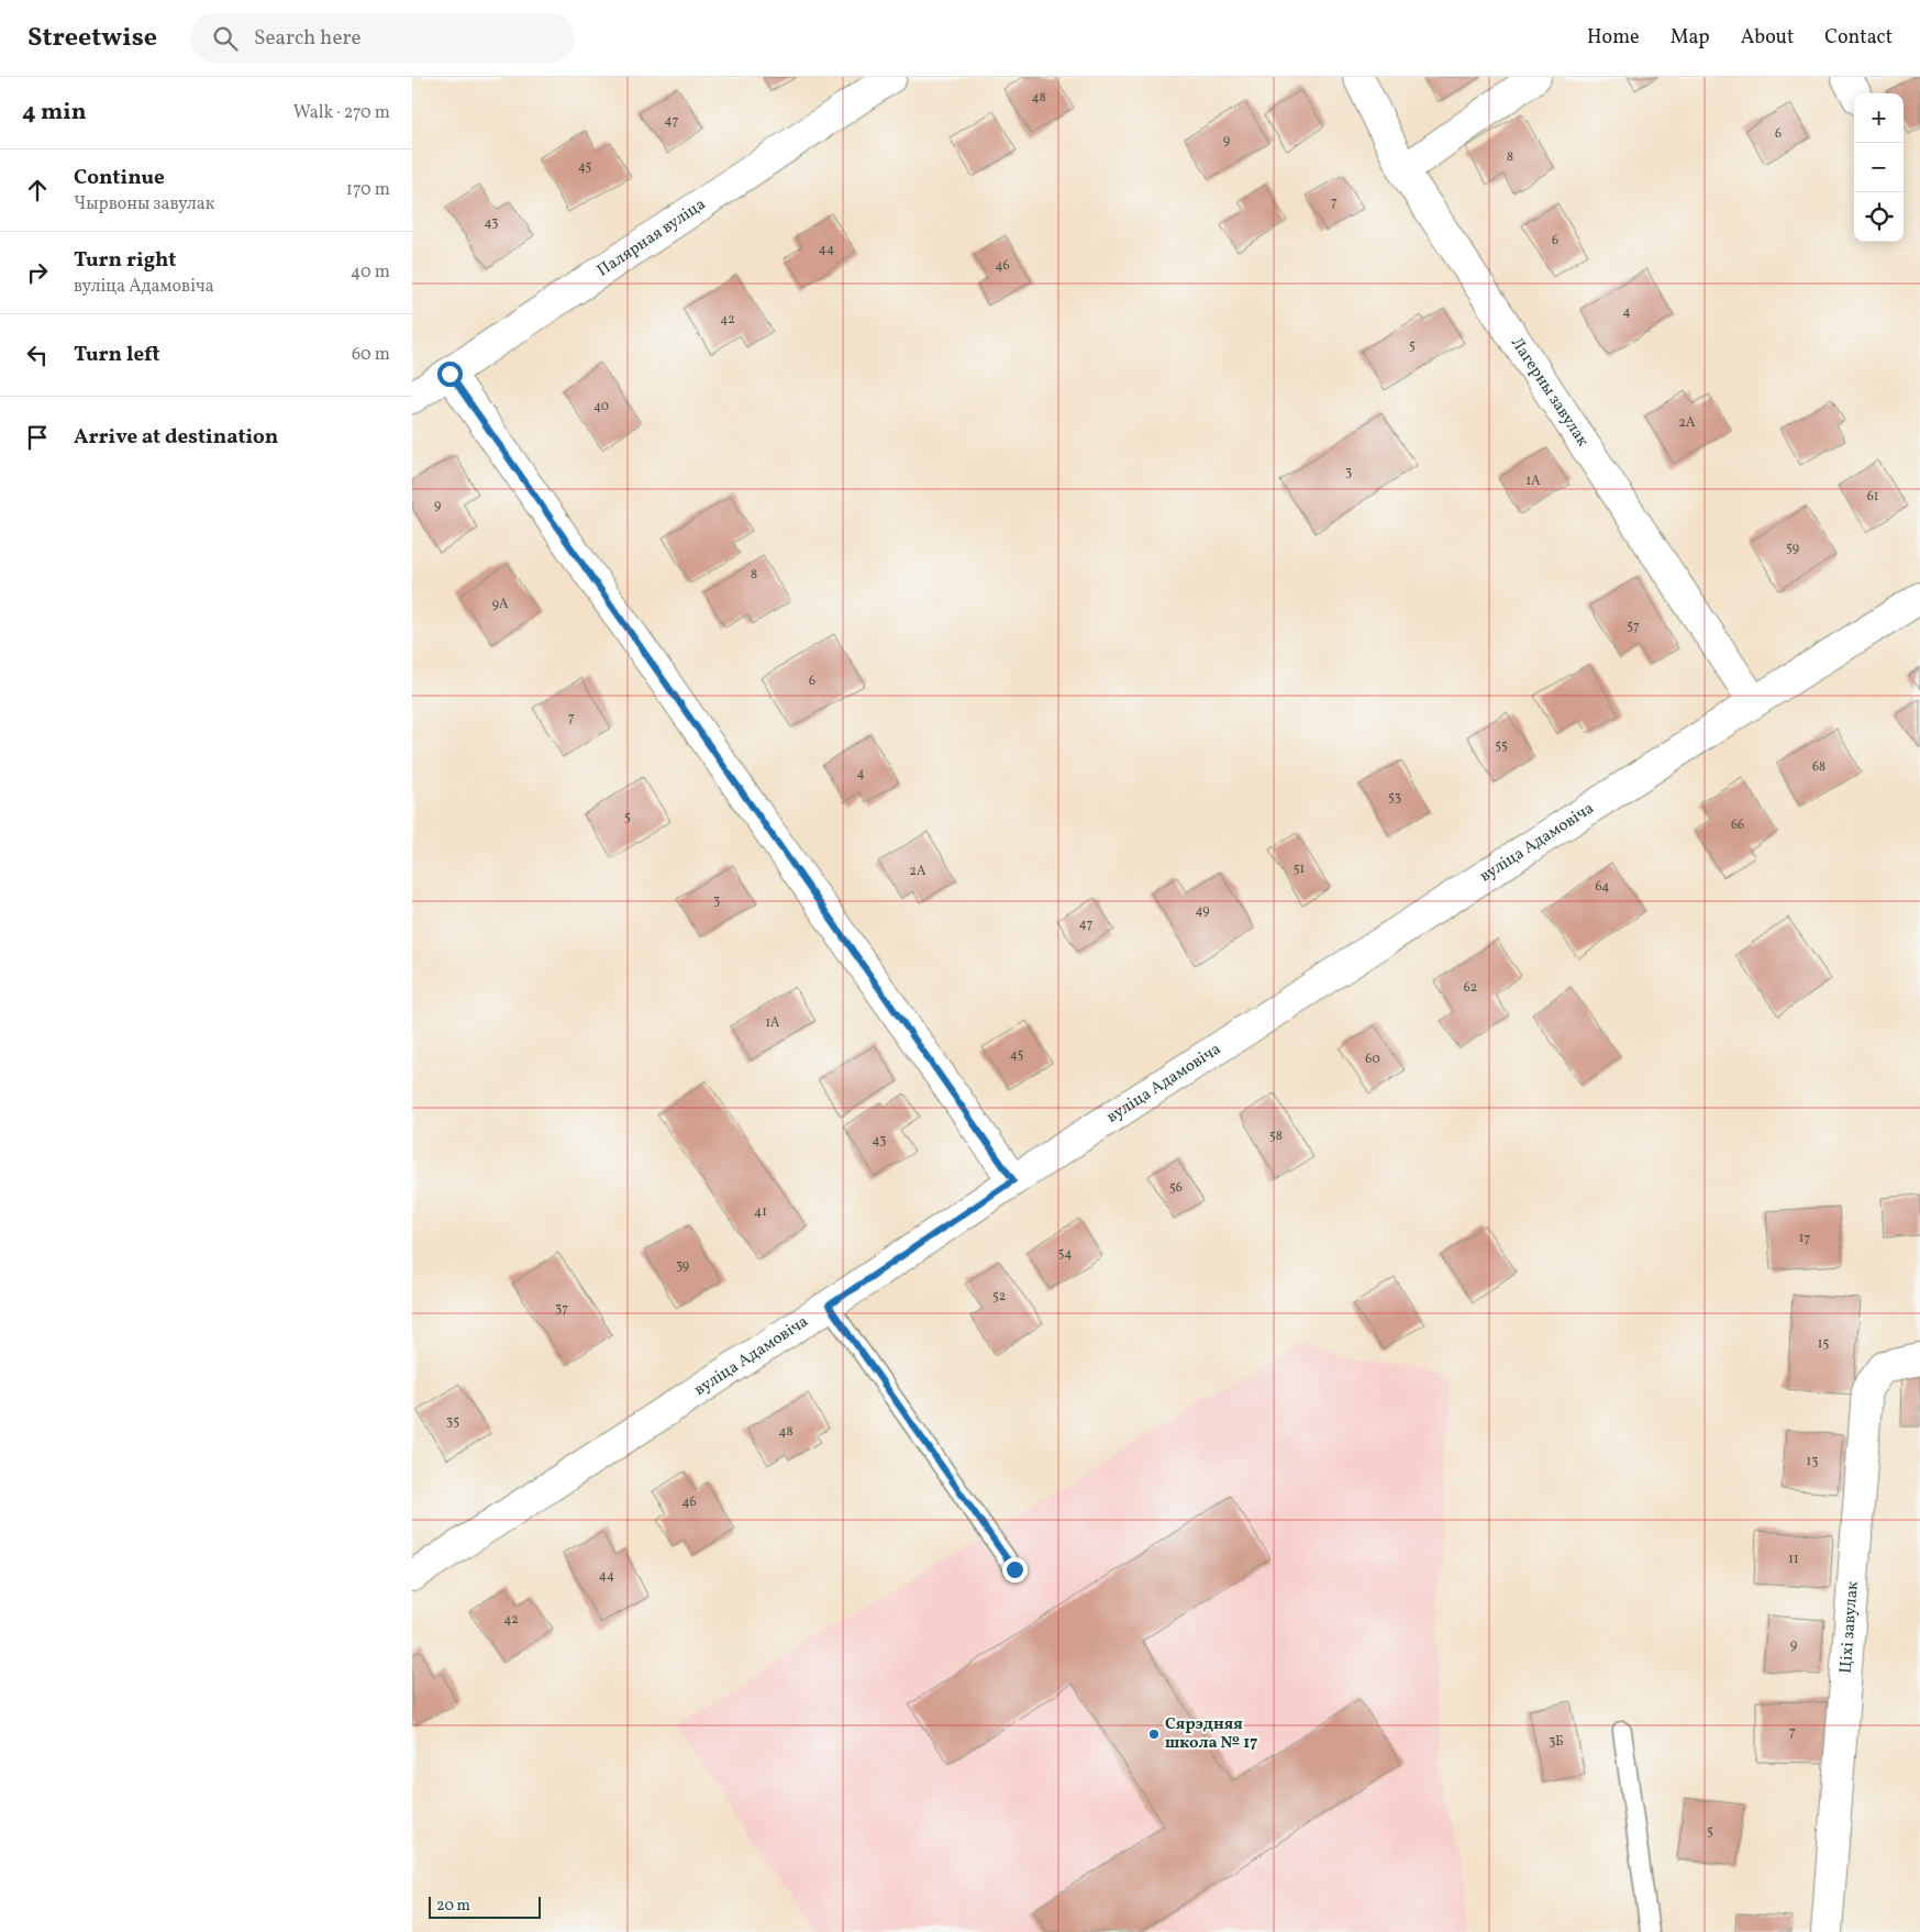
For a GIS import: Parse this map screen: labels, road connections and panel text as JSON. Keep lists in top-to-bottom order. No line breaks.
{"streets":{"street":["Палярная вуліца","Лагерны завулак","вуліца Адамовіча","Ціхі завулак"]},"crossings":[["Лагерны завулак","вуліца Адамовіча"]],"places":["Сярэдняя школа № 17"],"house_numbers":["48","47","6","9","8","45","7","43","6","44","46","4","42","5","40","2А","3","1А","61","9","59","8","9А","57","6","7","55","68","4","53","5","66","51","2А","64","3","49","47","62","1А","45","60","58","43","56","41","17","54","39","52","37","15","35","48","13","46","11","44","42","9","7","3Б","5"],"scale_bar":"20 m","page":{"header":"Streetwise","search":"Search here","nav":["Home","Map","About","Contact"],"heading":["4 min","Walk · 270 m"],"map_buttons":["+","−"],"list":[["Continue","Чырвоны завулак","170 m"],["Turn right","вуліца Адамовіча","40 m"],["Turn left","60 m"],"Arrive at destination"],"scale":"20 m"}}
